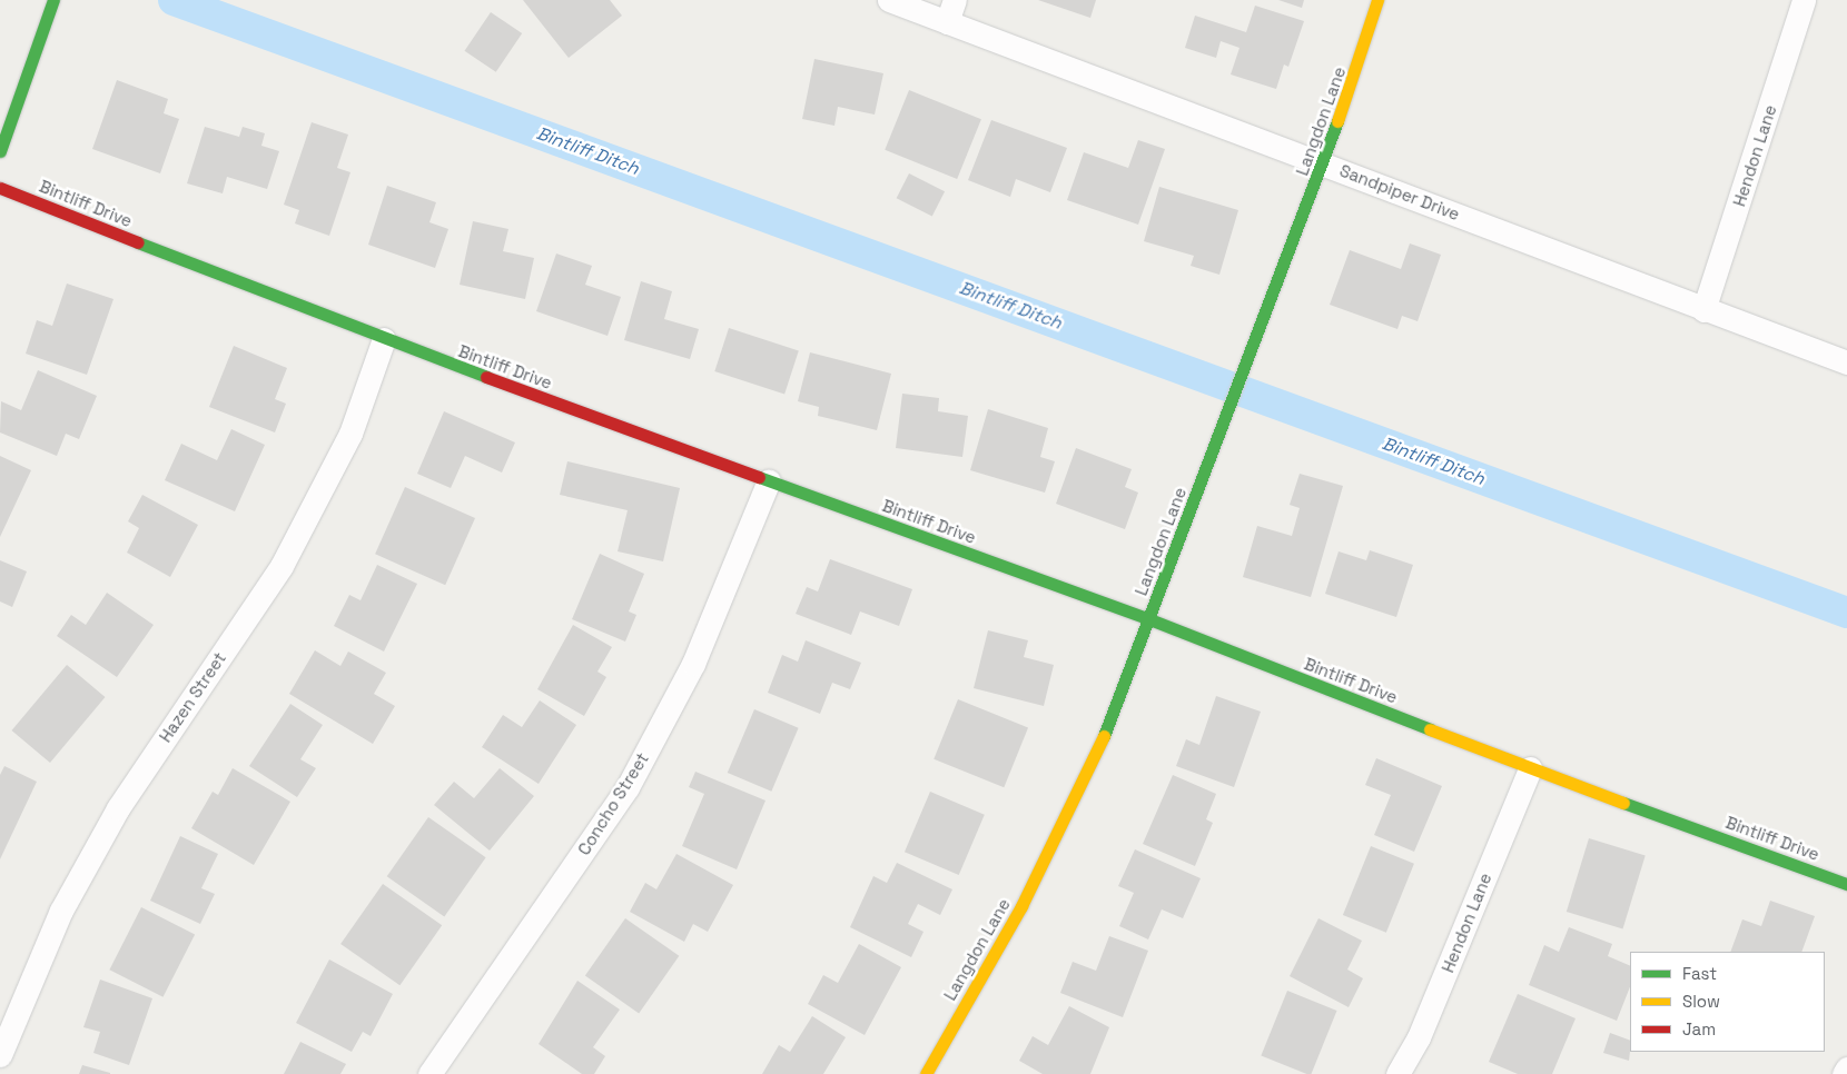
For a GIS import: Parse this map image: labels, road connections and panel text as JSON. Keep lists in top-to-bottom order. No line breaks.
{"streets":{"street":["Langdon Lane","Hendon Lane","Sandpiper Drive","Bintliff Drive","Hazen Street","Concho Street"]},"crossings":[["Langdon Lane","Sandpiper Drive"],["Langdon Lane","Bintliff Drive"],["Hendon Lane","Sandpiper Drive"],["Hendon Lane","Bintliff Drive"],["Bintliff Drive","Hazen Street"],["Bintliff Drive","Concho Street"]],"water":["Bintliff Ditch"],"legend":["Fast","Slow","Jam"]}
